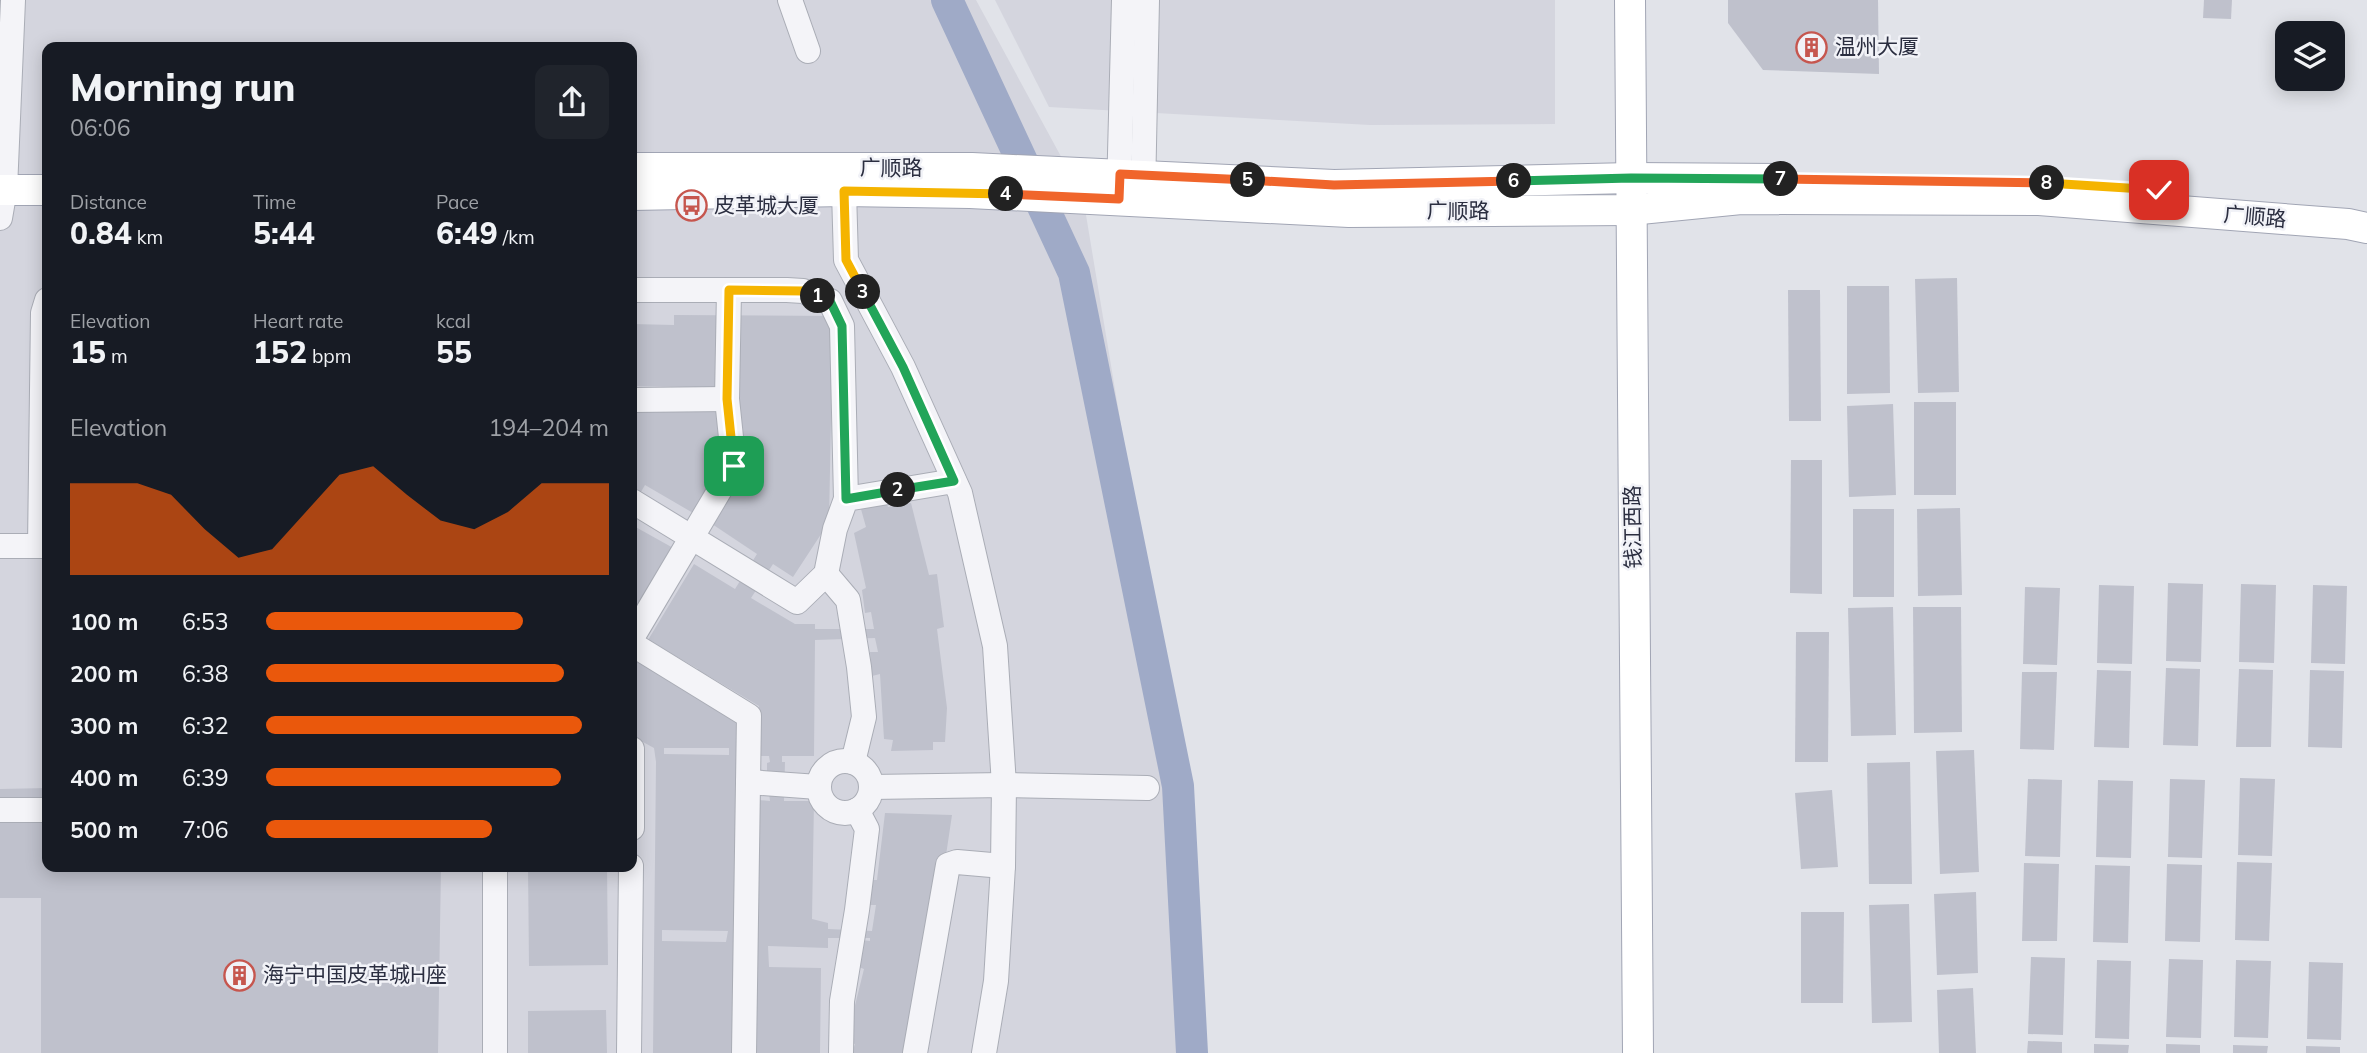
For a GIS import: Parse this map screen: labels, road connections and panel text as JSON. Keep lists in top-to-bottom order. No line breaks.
{"streets":{"main road":["广顺路","钱江西路"]},"crossings":[["广顺路","钱江西路"]],"places":{"building":["温州大厦","海宁中国皮革城H座"],"bus stop":["皮革城大厦"]},"page":{"heading":["Morning run","06:06"],"pins":["7","5","6","8","4","3","1","2"],"stats":[["Distance","0.84 km"],["Time","5:44"],["Pace","6:49 /km"],["Elevation","15 m"],["Heart rate","152 bpm"],["kcal","55"]],"chart":["Elevation","194–204 m"],"list":[{"name":"100 m","note":"6:53"},{"name":"200 m","note":"6:38"},{"name":"300 m","note":"6:32"},{"name":"400 m","note":"6:39"},{"name":"500 m","note":"7:06"}]}}
